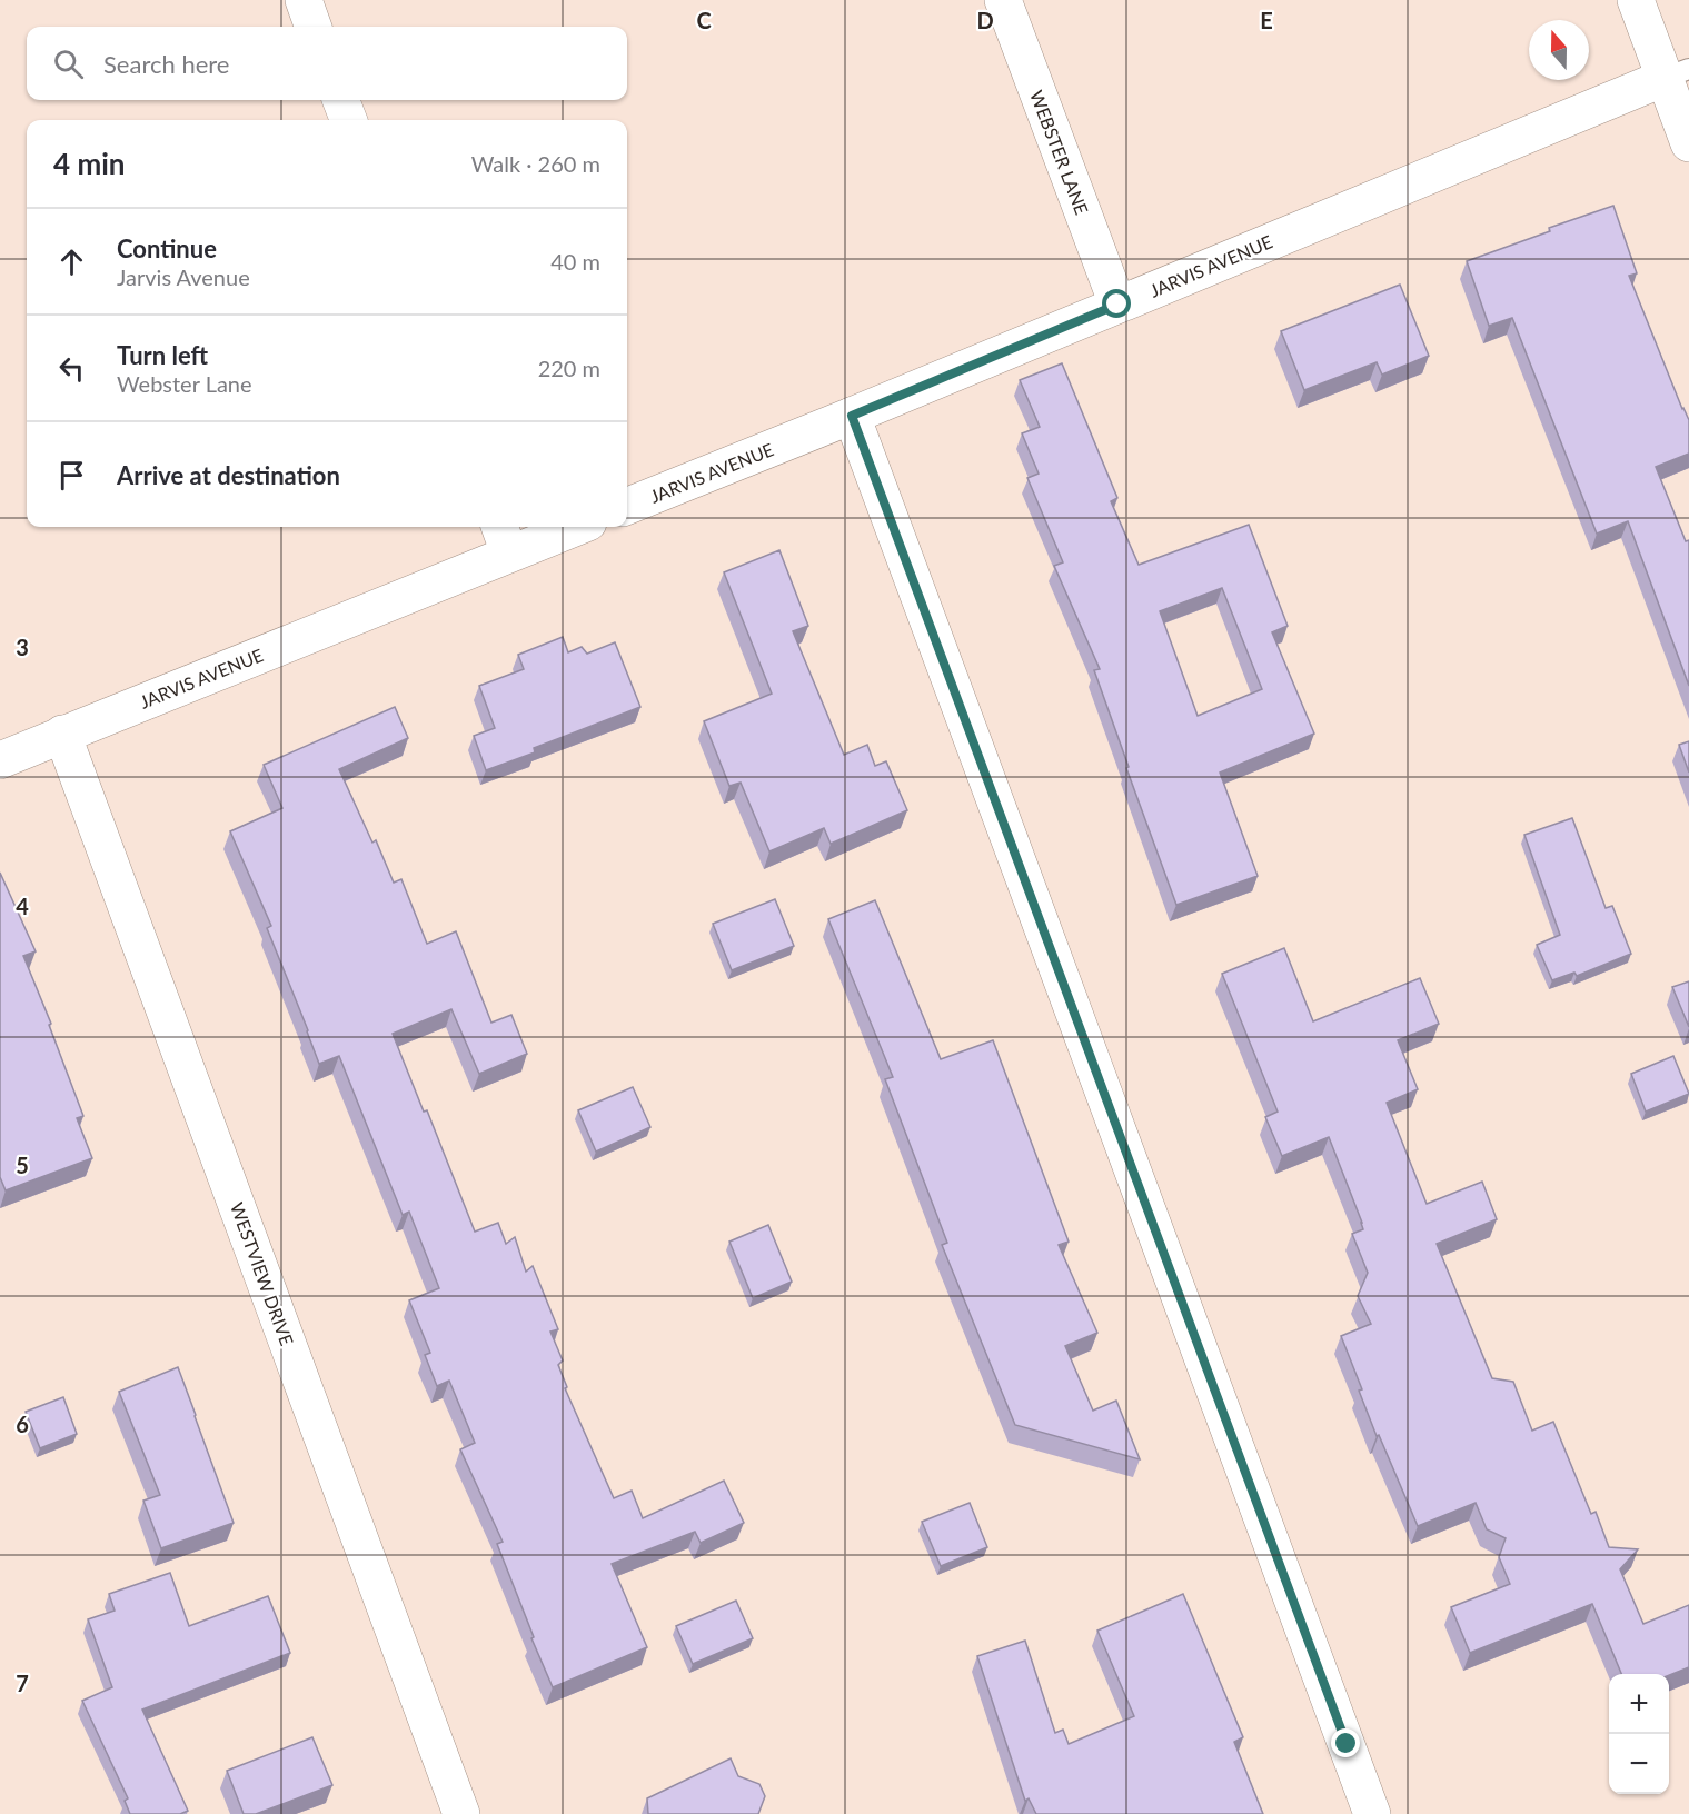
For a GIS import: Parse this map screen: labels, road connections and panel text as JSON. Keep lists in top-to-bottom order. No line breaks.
{"streets":{"street":["WEBSTER LANE","JARVIS AVENUE","WESTVIEW DRIVE"]},"crossings":[["WEBSTER LANE","JARVIS AVENUE"],["JARVIS AVENUE","WESTVIEW DRIVE"]],"north":"top","page":{"search":"Search here","heading":["4 min","Walk · 260 m"],"list":[["Continue","Jarvis Avenue","40 m"],["Turn left","Webster Lane","220 m"],"Arrive at destination"],"map_buttons":["+","−"]},"grid":{"columns":["C","D","E"],"rows":["3","4","5","6","7"]}}
